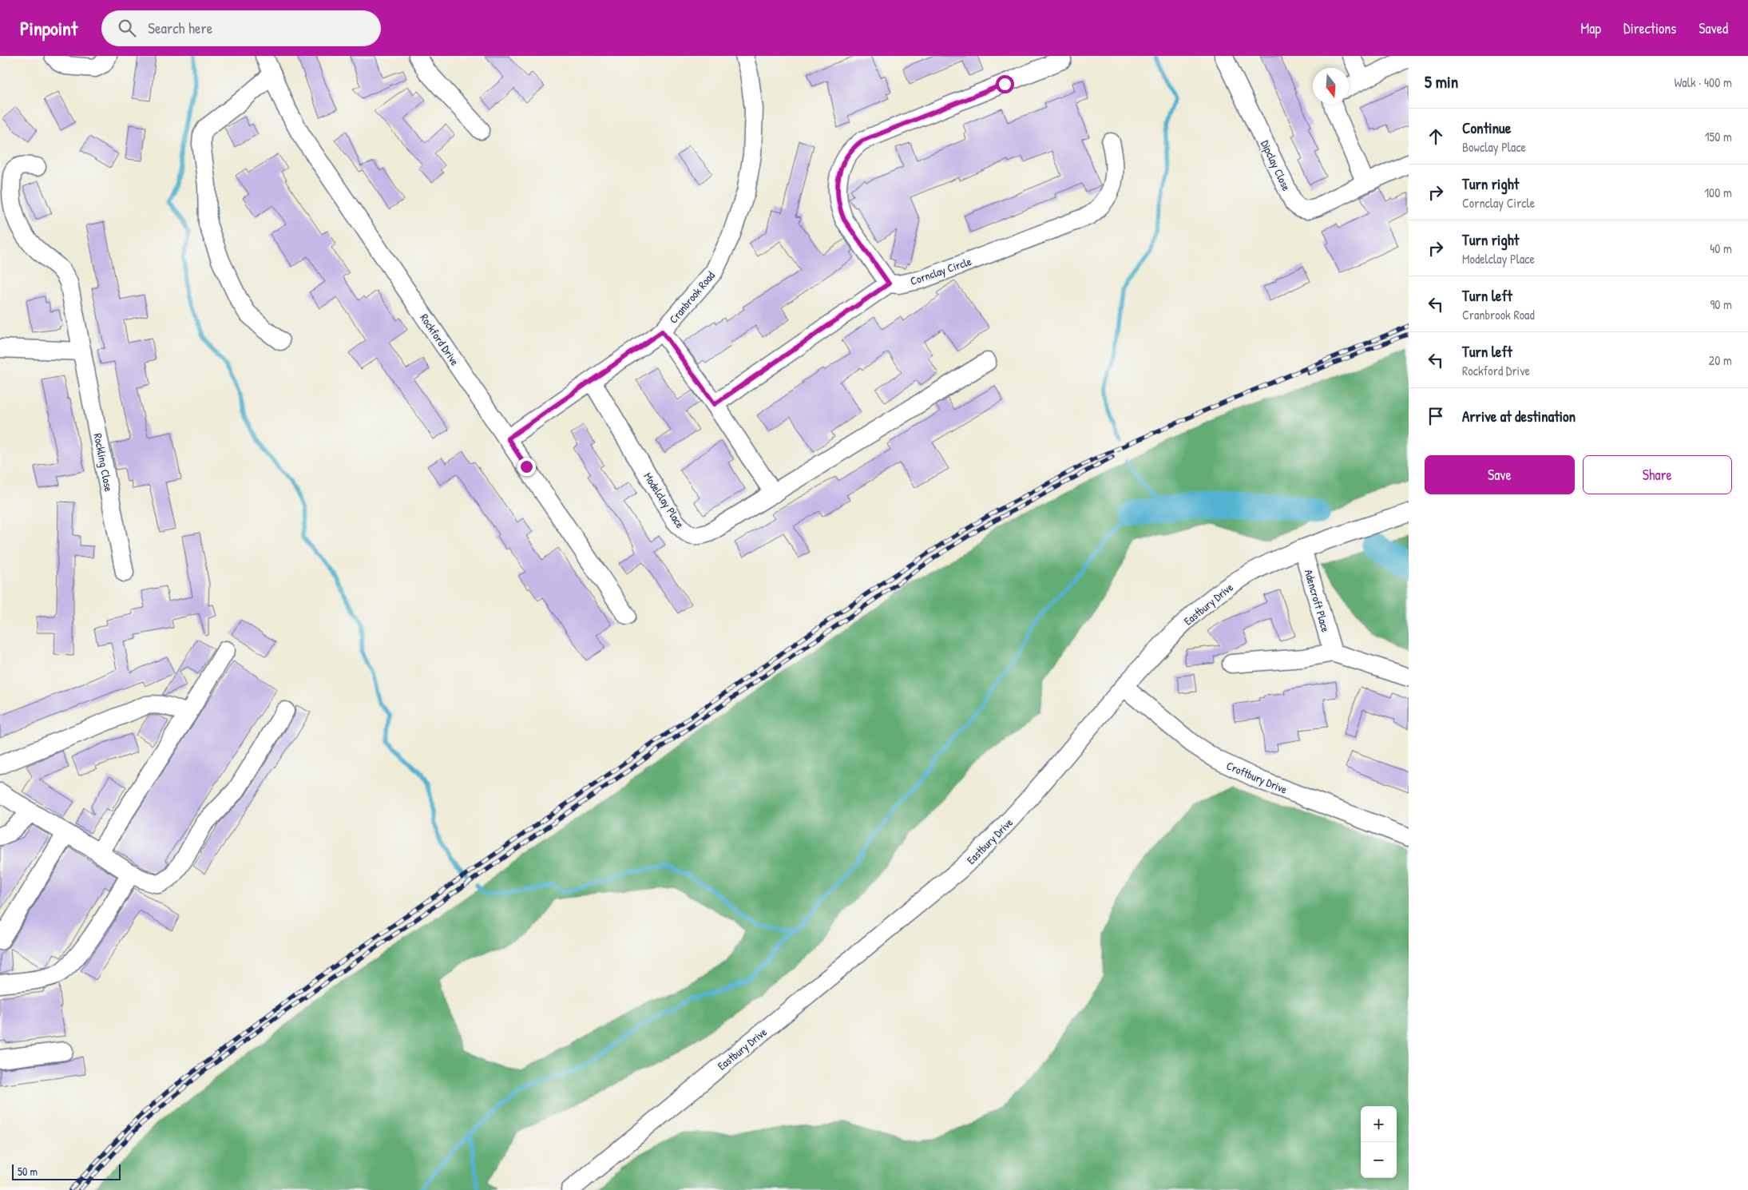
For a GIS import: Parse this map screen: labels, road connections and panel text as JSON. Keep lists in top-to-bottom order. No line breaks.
{"streets":{"street":["Dipclay Close","Cornclay Circle","Cranbrook Road","Rockford Drive","Rockling Close","Modelclay Place","Adencroft Place","Eastbury Drive","Croftbury Drive"]},"crossings":[["Cranbrook Road","Rockford Drive"],["Cranbrook Road","Modelclay Place"],["Adencroft Place","Eastbury Drive"],["Eastbury Drive","Croftbury Drive"]],"scale_bar":"50 m","north":"bottom","page":{"header":"Pinpoint","search":"Search here","nav":["Map","Directions","Saved"],"heading":["5 min","Walk · 400 m"],"list":[["Continue","Bowclay Place","150 m"],["Turn right","Cornclay Circle","100 m"],["Turn right","Modelclay Place","40 m"],["Turn left","Cranbrook Road","90 m"],["Turn left","Rockford Drive","20 m"],"Arrive at destination"],"buttons":["Save","Share"],"map_buttons":["+","−"],"scale":"50 m"}}
